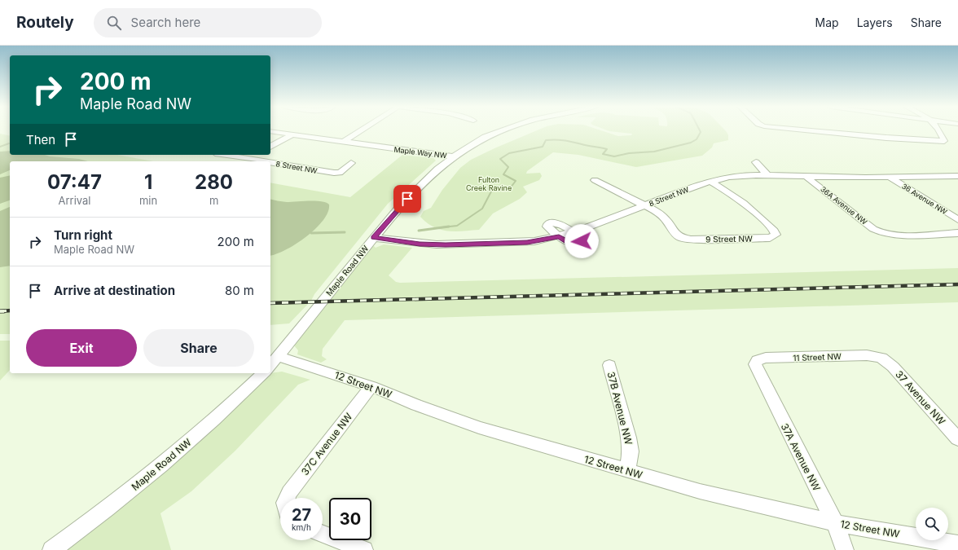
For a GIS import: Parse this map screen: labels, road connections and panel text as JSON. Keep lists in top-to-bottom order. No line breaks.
{"streets":{"street":["Maple Way NW","8 Street NW","36 Avenue NW","36A Avenue NW","9 Street NW","Maple Road NW","11 Street NW","12 Street NW","37 Avenue NW","37B Avenue NW","37C Avenue NW","37A Avenue NW"]},"crossings":[["Maple Way NW","Maple Road NW"],["8 Street NW","36 Avenue NW"],["8 Street NW","36A Avenue NW"],["8 Street NW","9 Street NW"],["Maple Road NW","12 Street NW"],["11 Street NW","37 Avenue NW"],["11 Street NW","37A Avenue NW"],["12 Street NW","37B Avenue NW"],["12 Street NW","37C Avenue NW"],["12 Street NW","37A Avenue NW"]],"parks":["Fulton Creek Ravine"],"page":{"header":"Routely","search":"Search here","nav":["Map","Layers","Share"],"turn":["200 m","Maple Road NW"],"then":"Then","eta":["07:47","Arrival","1","min","280","m"],"list":[{"name":"Turn right","note":"Maple Road NW","value":"200 m"},{"name":"Arrive at destination","value":"80 m"}],"buttons":["Exit","Share"],"speed":"27 km/h","limit":"30"}}
